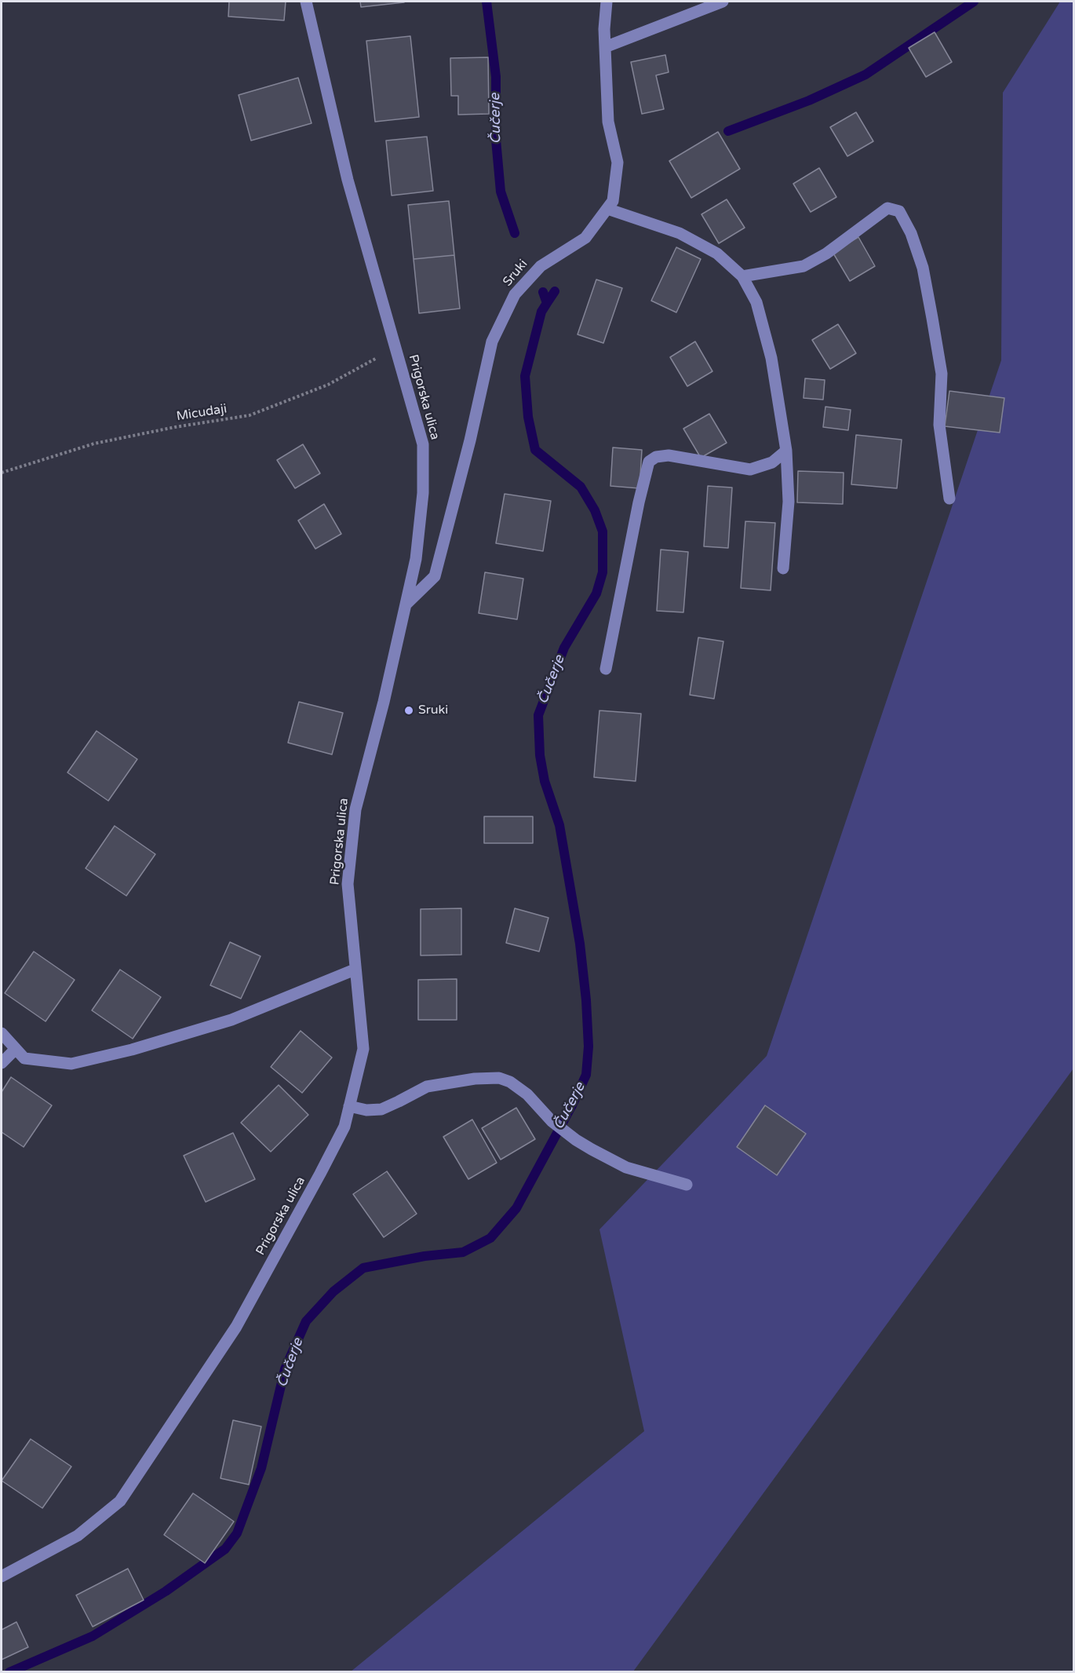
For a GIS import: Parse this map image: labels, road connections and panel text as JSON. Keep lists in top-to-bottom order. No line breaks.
{"streets":{"street":["Sruki","Prigorska ulica"],"path":["Micudaji"]},"crossings":[["Sruki","Prigorska ulica"],["Prigorska ulica","Micudaji"]],"water":["Čučerje"],"places":["Sruki"]}
